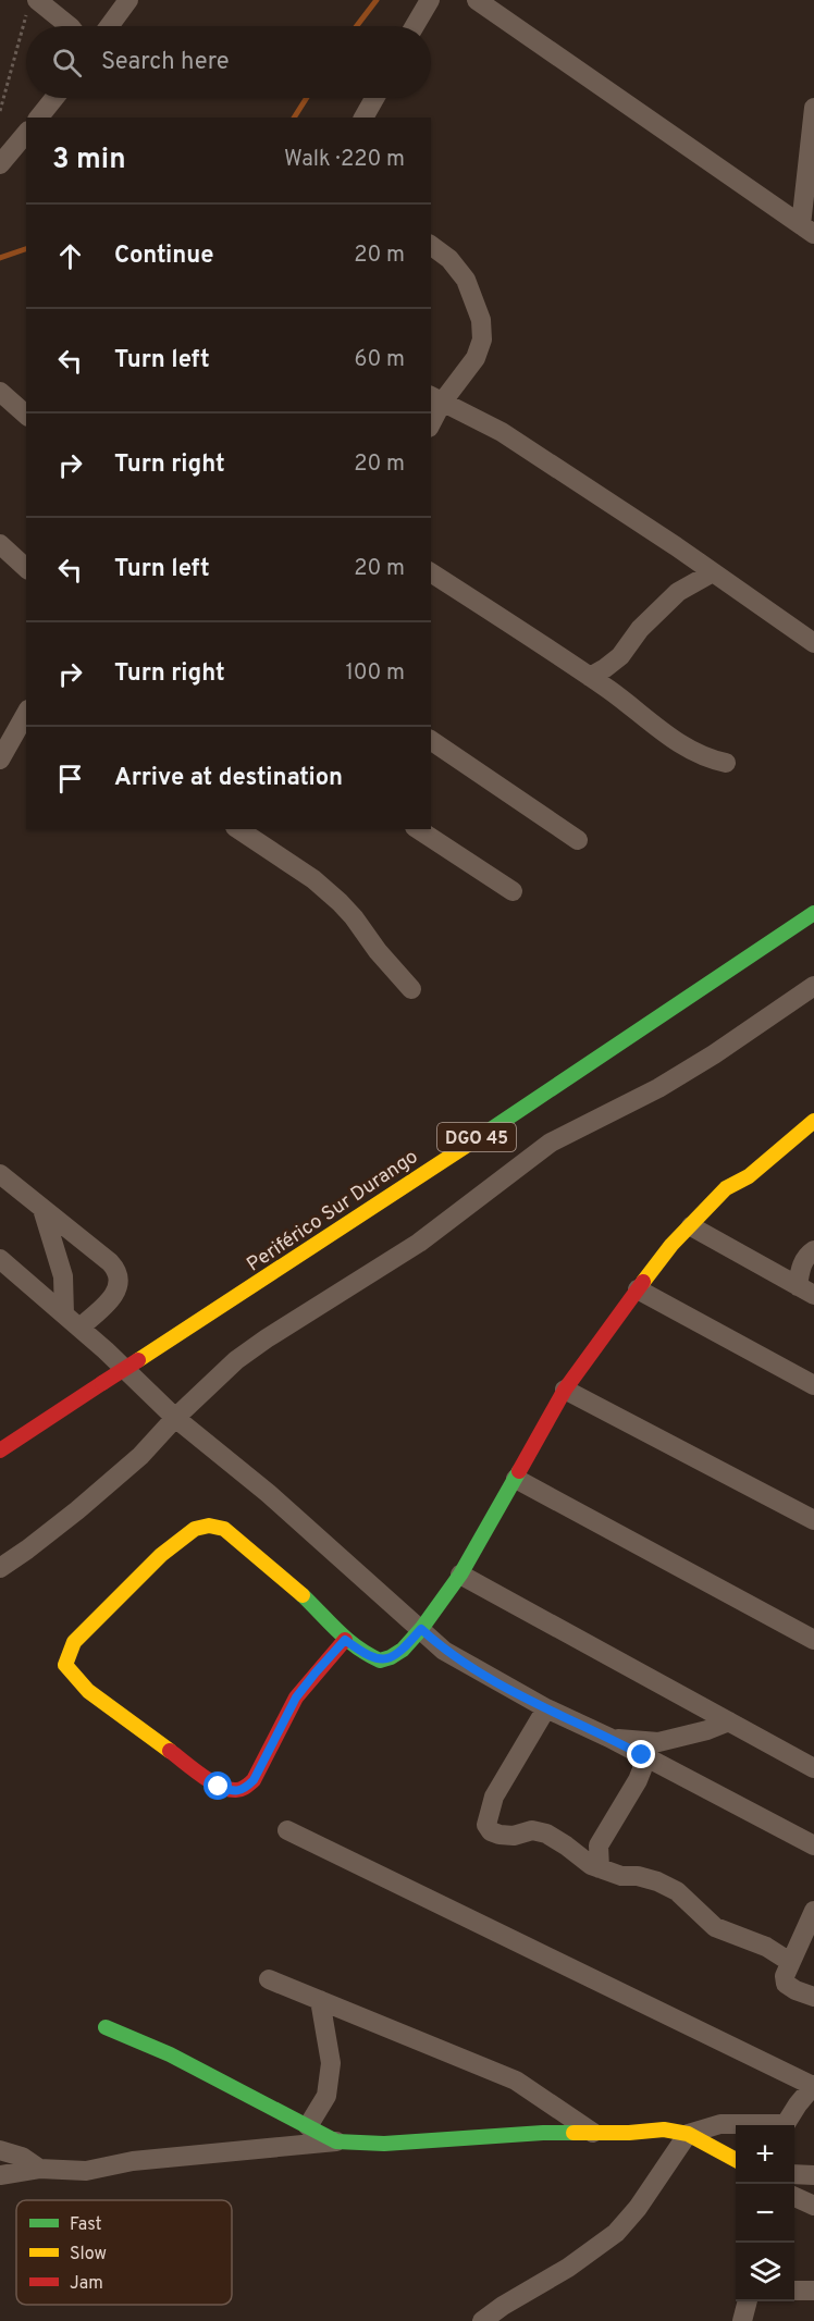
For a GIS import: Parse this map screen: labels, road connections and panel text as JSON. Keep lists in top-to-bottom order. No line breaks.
{"streets":{"main road":["DGO 45","Periférico Sur Durango"]},"legend":["Fast","Slow","Jam"],"page":{"search":"Search here","heading":["3 min","Walk · 220 m"],"list":[["Continue","20 m"],["Turn left","60 m"],["Turn right","20 m"],["Turn left","20 m"],["Turn right","100 m"],"Arrive at destination"],"map_buttons":["+","−"]}}
